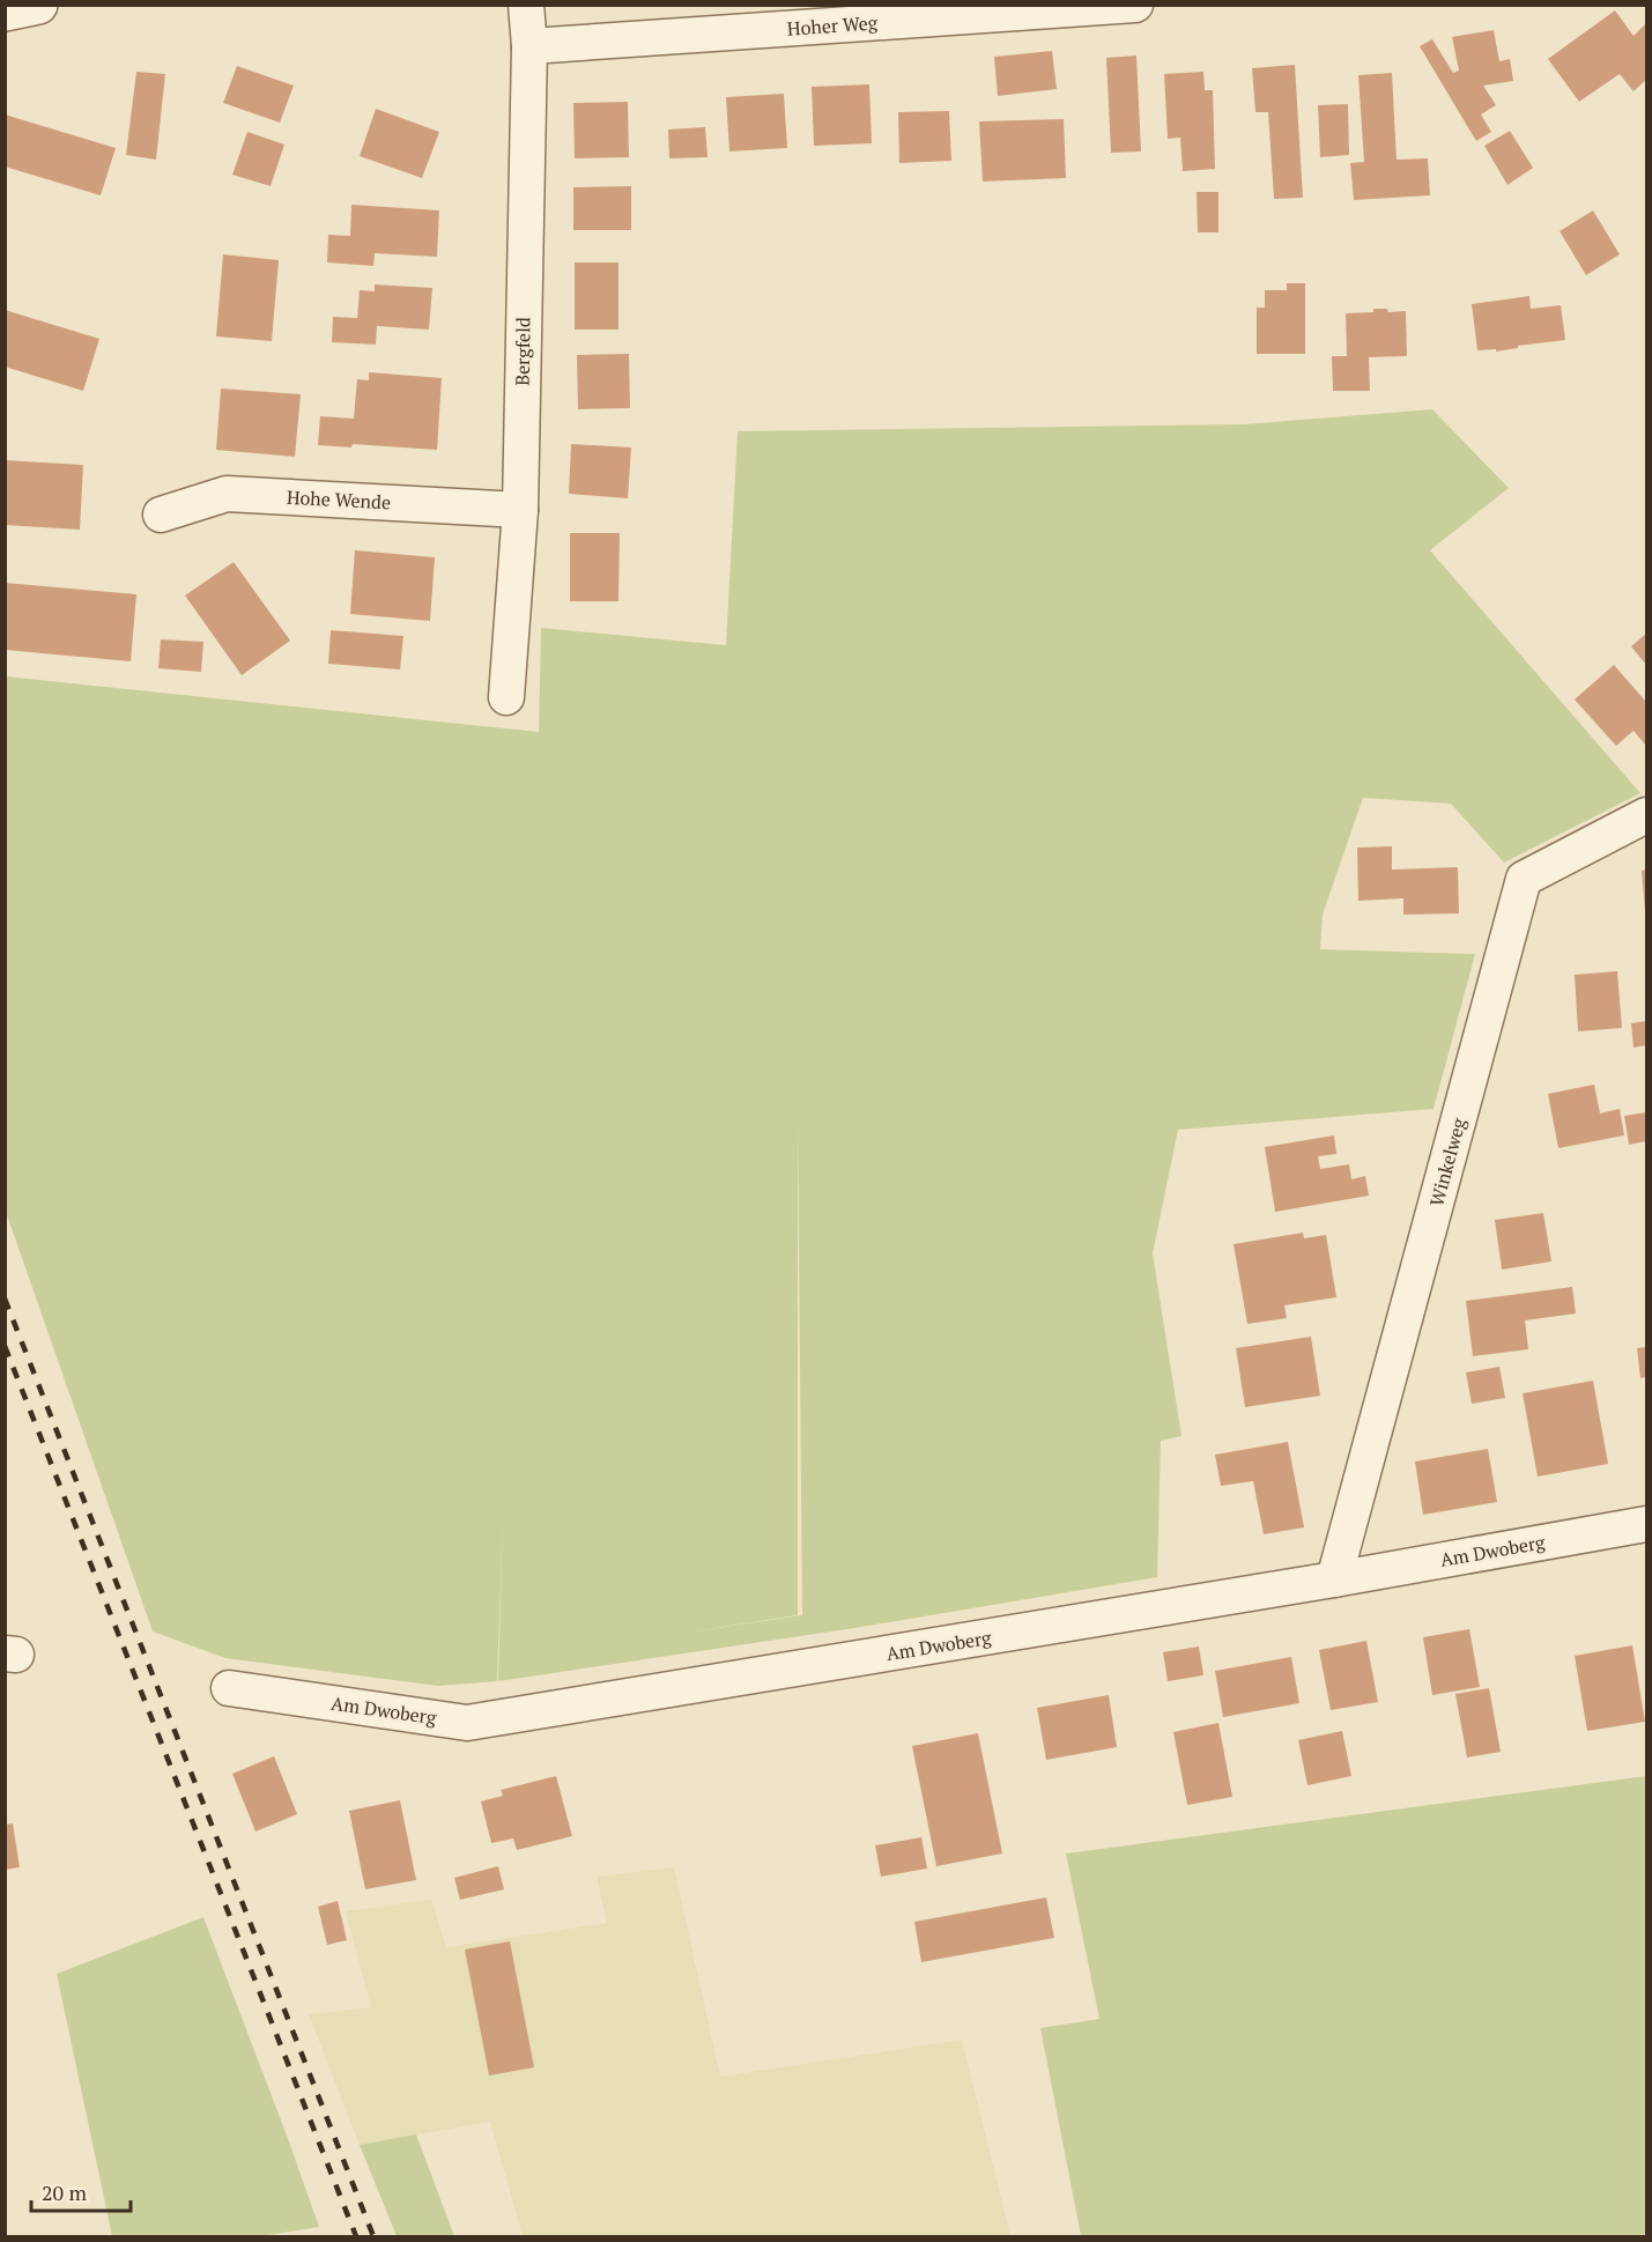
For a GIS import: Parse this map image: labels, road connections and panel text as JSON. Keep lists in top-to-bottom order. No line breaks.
{"streets":{"street":["Hoher Weg","Bergfeld","Hohe Wende","Winkelweg","Am Dwoberg"]},"crossings":[["Hoher Weg","Bergfeld"],["Bergfeld","Hohe Wende"],["Winkelweg","Am Dwoberg"]],"scale_bar":"20 m"}
